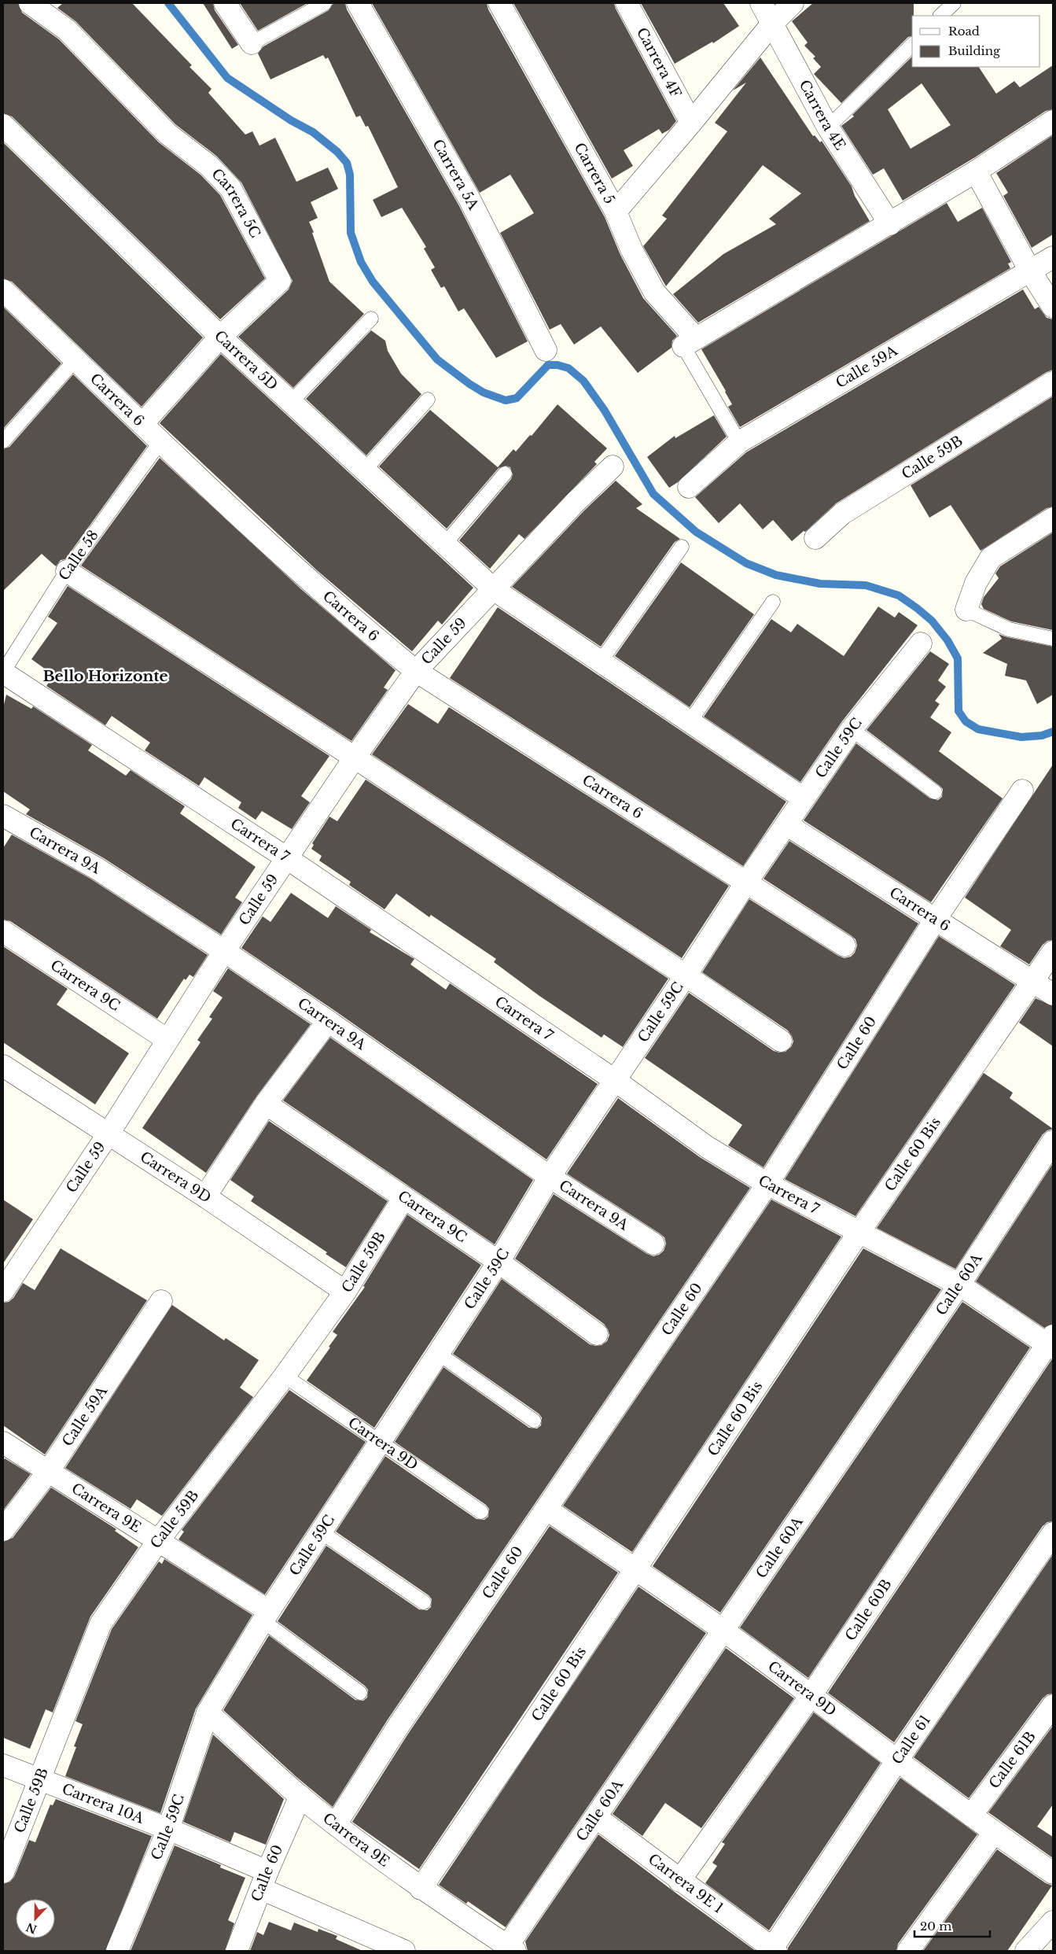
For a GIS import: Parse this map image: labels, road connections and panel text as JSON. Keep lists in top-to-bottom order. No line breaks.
{"streets":{"street":["Carrera 4F","Carrera 4E","Carrera 5","Carrera 5A","Carrera 5C","Carrera 5D","Calle 59A","Carrera 6","Calle 59B","Calle 59","Calle 59C","Carrera 7","Carrera 9A","Carrera 9C","Calle 60","Calle 60 Bis","Carrera 9D","Calle 60A","Carrera 9E","Calle 60B","Calle 61","Calle 61B","Carrera 10A","Carrera 9E 1"],"lane":["Calle 58"]},"crossings":[["Carrera 5","Calle 59A"],["Carrera 5C","Carrera 5D"],["Carrera 5C","Carrera 6"],["Carrera 5D","Calle 59"],["Carrera 5D","Calle 59C"],["Calle 59A","Carrera 9E"],["Carrera 6","Calle 58"],["Carrera 6","Calle 59"],["Carrera 6","Calle 59C"],["Carrera 6","Calle 60"],["Carrera 6","Calle 60 Bis"],["Calle 59B","Carrera 9C"],["Calle 59B","Carrera 9D"],["Calle 59B","Carrera 9E"],["Calle 59B","Carrera 10A"],["Calle 58","Carrera 7"],["Calle 59","Carrera 7"],["Calle 59","Carrera 9A"],["Calle 59","Carrera 9C"],["Calle 59","Carrera 9D"],["Calle 59C","Carrera 7"],["Calle 59C","Carrera 9A"],["Calle 59C","Carrera 9C"],["Calle 59C","Carrera 9D"],["Calle 59C","Carrera 9E"],["Calle 59C","Carrera 10A"],["Carrera 7","Calle 60"],["Carrera 7","Calle 60 Bis"],["Carrera 7","Calle 60A"],["Carrera 7","Calle 60B"],["Calle 60","Carrera 9D"],["Calle 60","Carrera 9E"],["Calle 60","Carrera 10A"],["Calle 60 Bis","Carrera 9D"],["Calle 60 Bis","Carrera 9E"],["Carrera 9D","Calle 60A"],["Carrera 9D","Calle 60B"],["Carrera 9D","Calle 61"],["Carrera 9D","Calle 61B"],["Calle 60A","Carrera 9E"],["Calle 60A","Carrera 9E 1"],["Calle 60B","Carrera 9E 1"],["Calle 61","Carrera 9E 1"]],"districts":["Bello Horizonte"],"legend":["Road","Building"],"scale_bar":"20 m","north":"bottom"}
